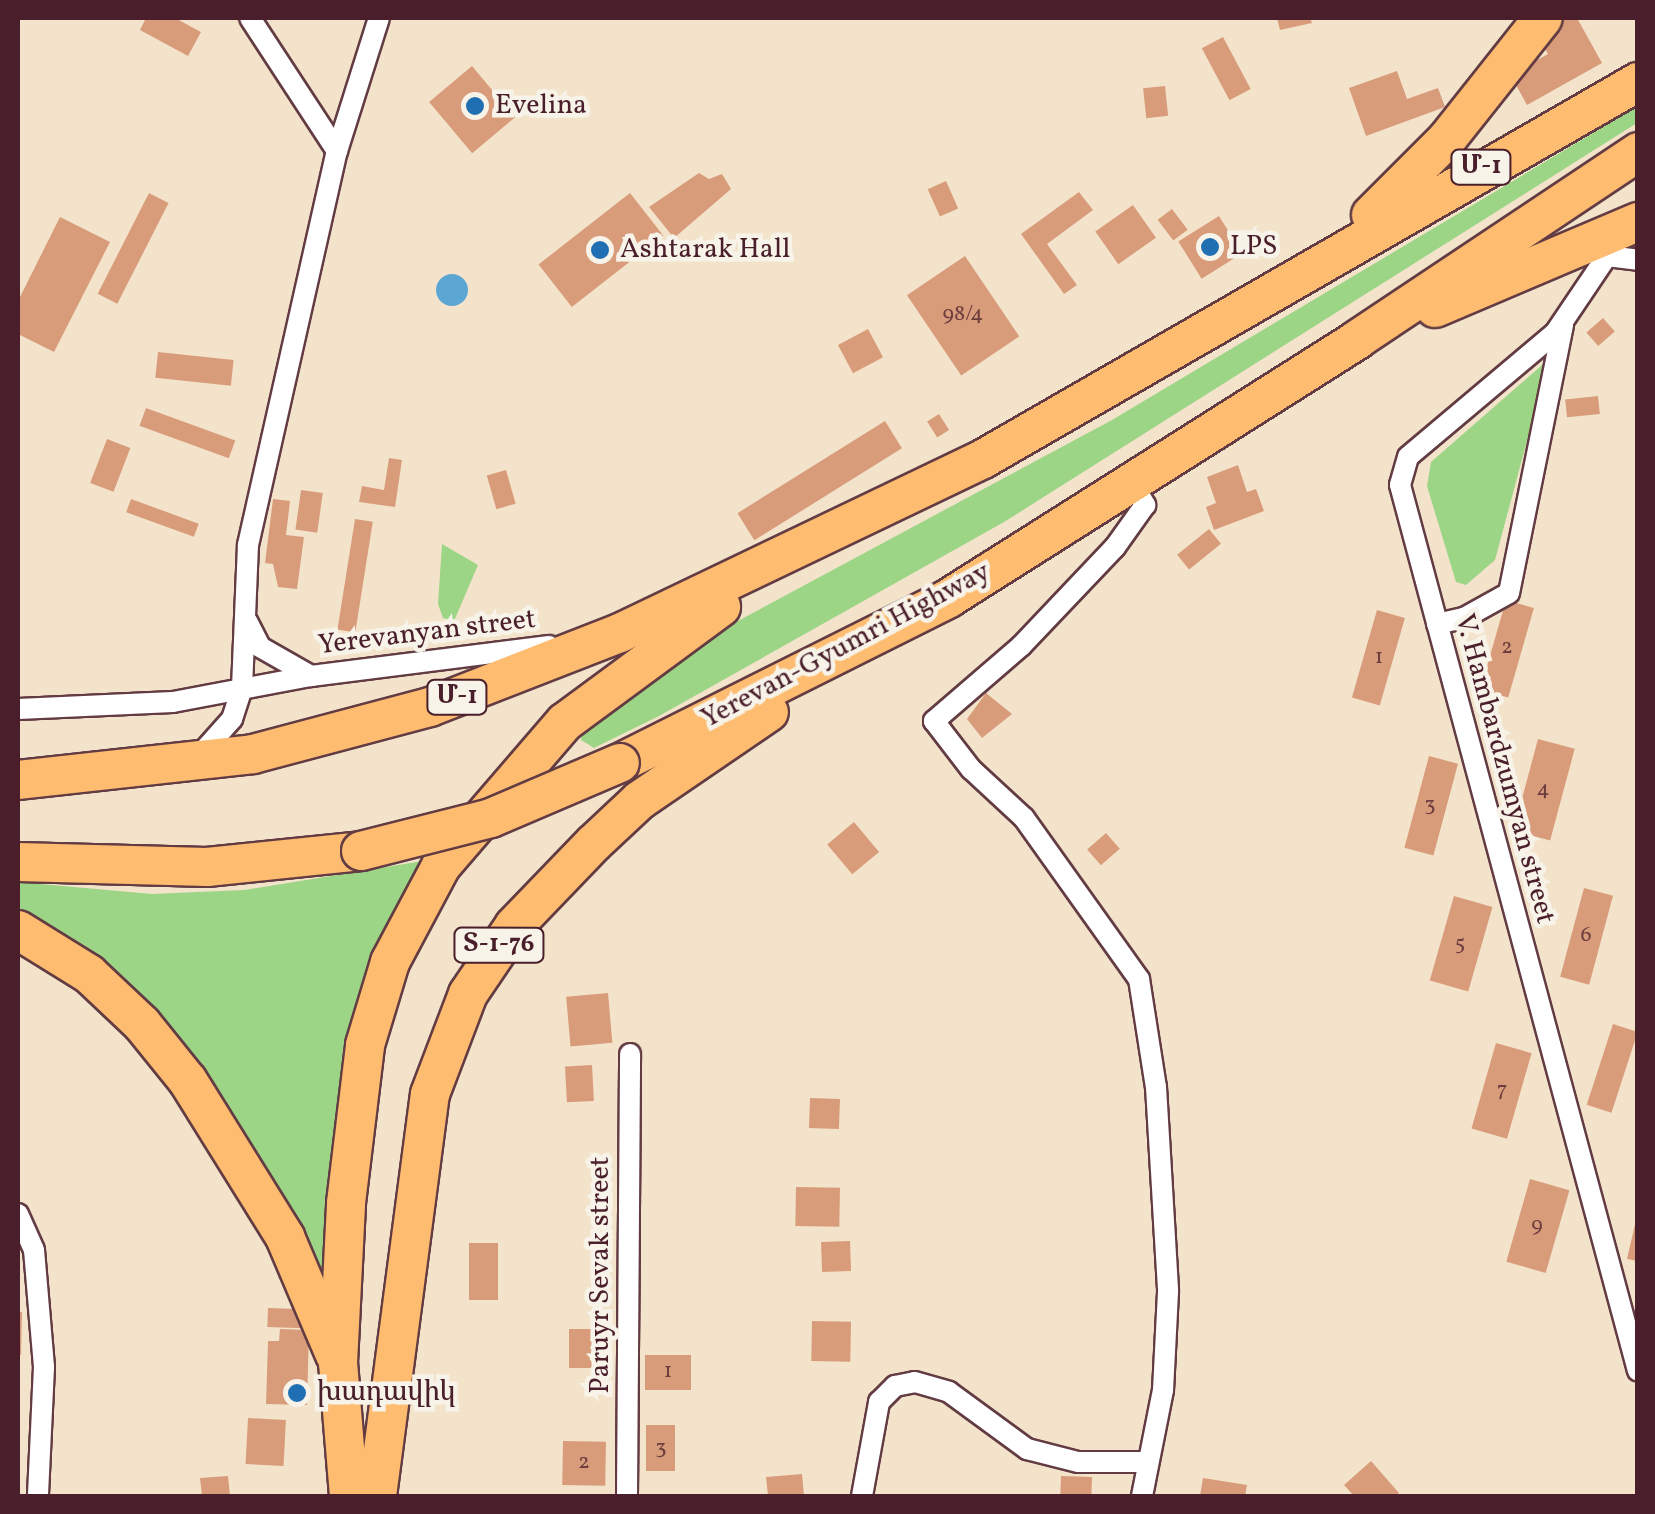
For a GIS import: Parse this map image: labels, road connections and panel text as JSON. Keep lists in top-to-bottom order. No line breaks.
{"streets":{"highway":["Մ-1","Yerevan-Gyumri Highway","Տ-1-76"],"street":["Yerevanyan street","V. Hambardzumyan street","Paruyr Sevak street"]},"crossings":[["Մ-1","Yerevanyan street"],["Մ-1","Տ-1-76"],["Yerevan-Gyumri Highway","Տ-1-76"]],"places":["Evelina","LPS","Ashtarak Hall","խադավիկ"],"house_numbers":["98/4","2","1","4","3","6","5","7","9","1","3","2"]}
